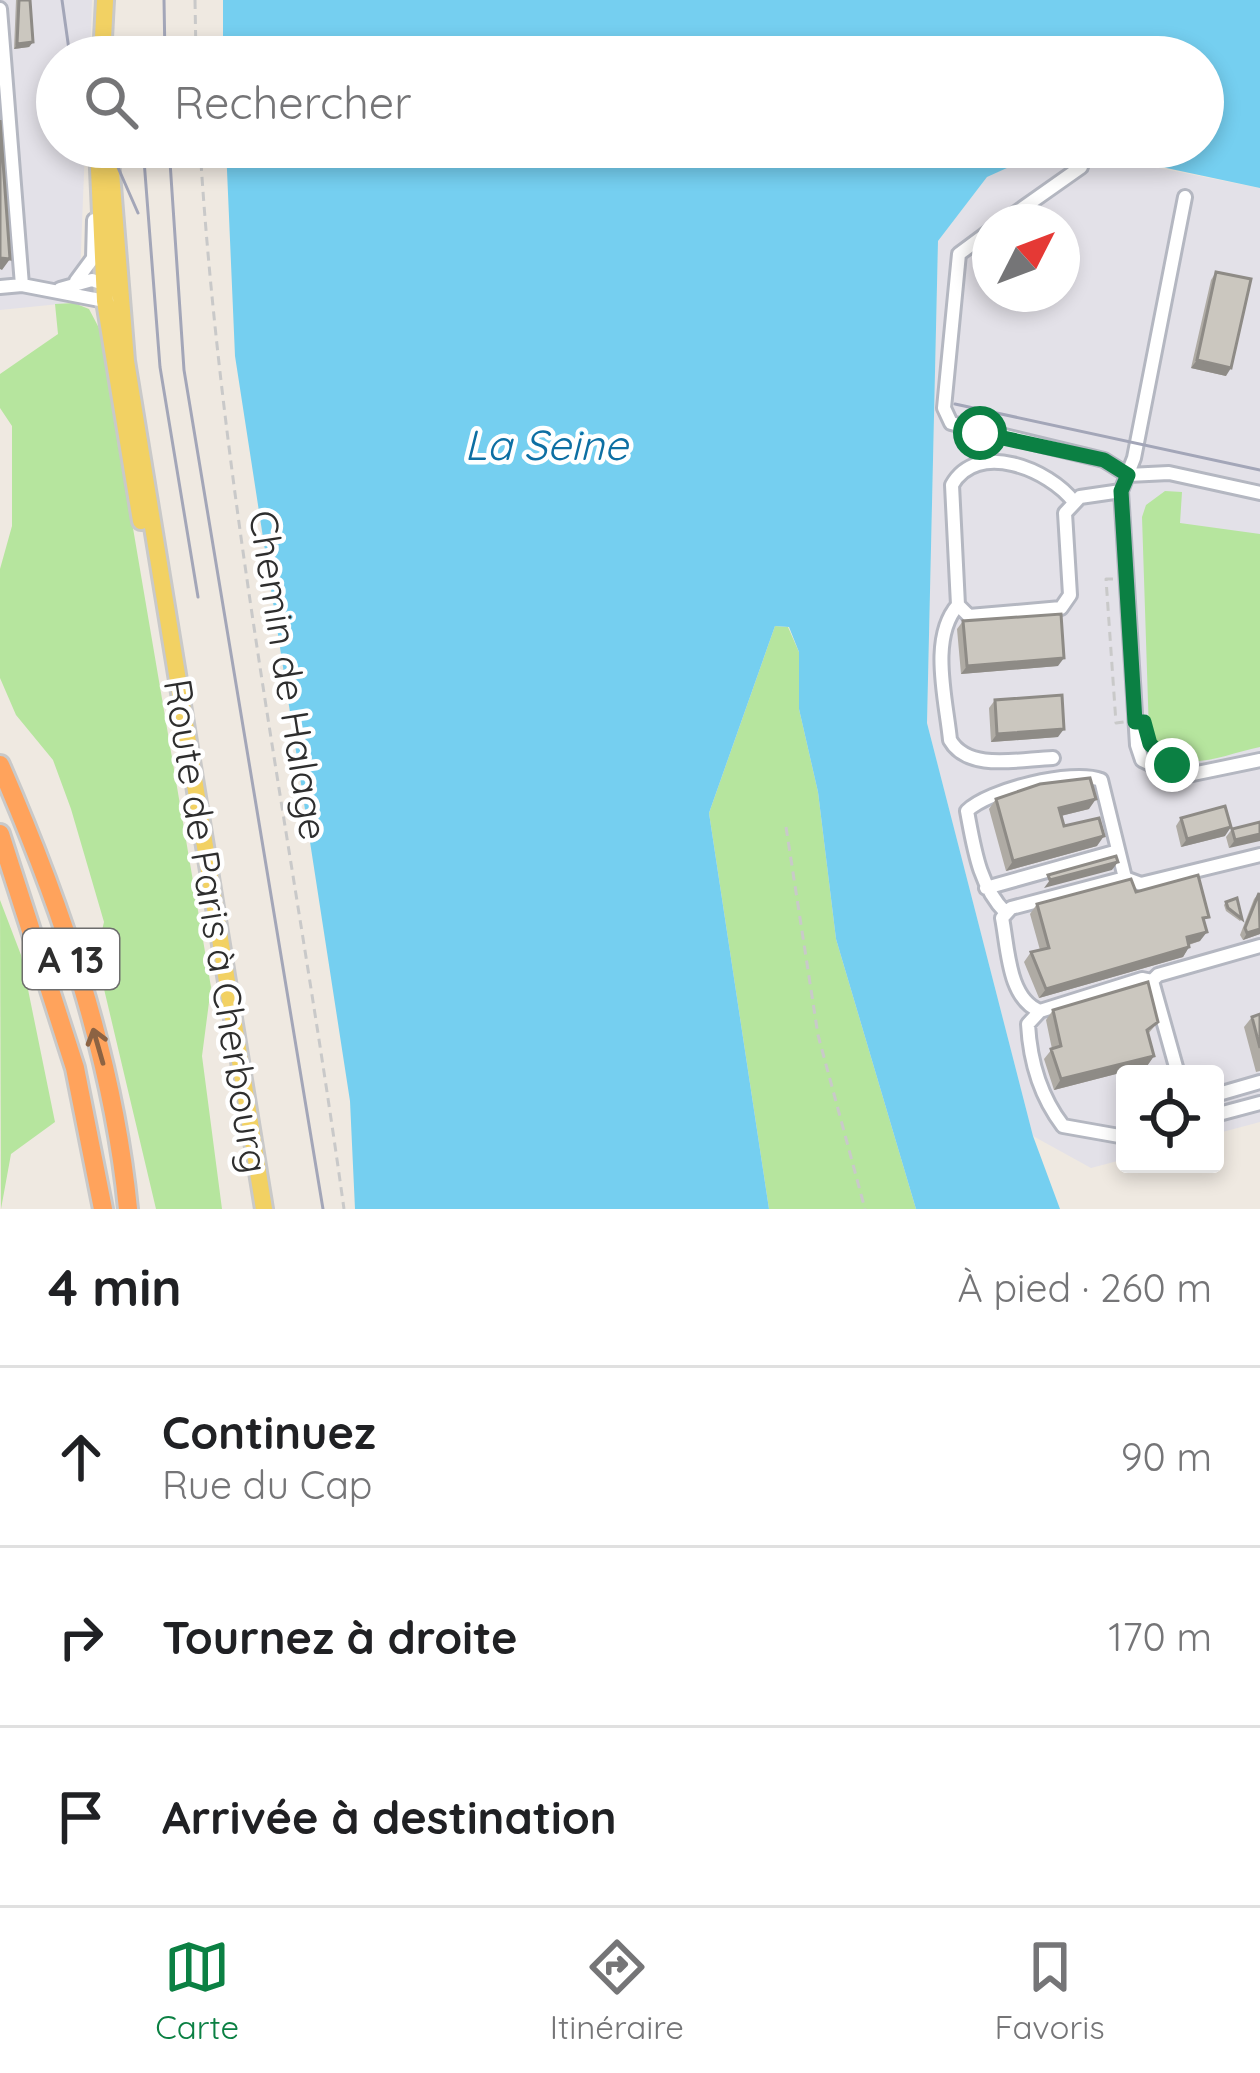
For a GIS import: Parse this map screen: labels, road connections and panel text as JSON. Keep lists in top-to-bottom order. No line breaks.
{"streets":{"highway":["A 13"],"main road":["Route de Paris à Cherbourg"],"path":["Chemin de Halage"]},"water":["La Seine"],"north":"top right","page":{"search":"Rechercher","heading":["4 min","À pied · 260 m"],"list":[["Continuez","Rue du Cap","90 m"],["Tournez à droite","170 m"],"Arrivée à destination"],"nav":["Carte","Itinéraire","Favoris"]}}
